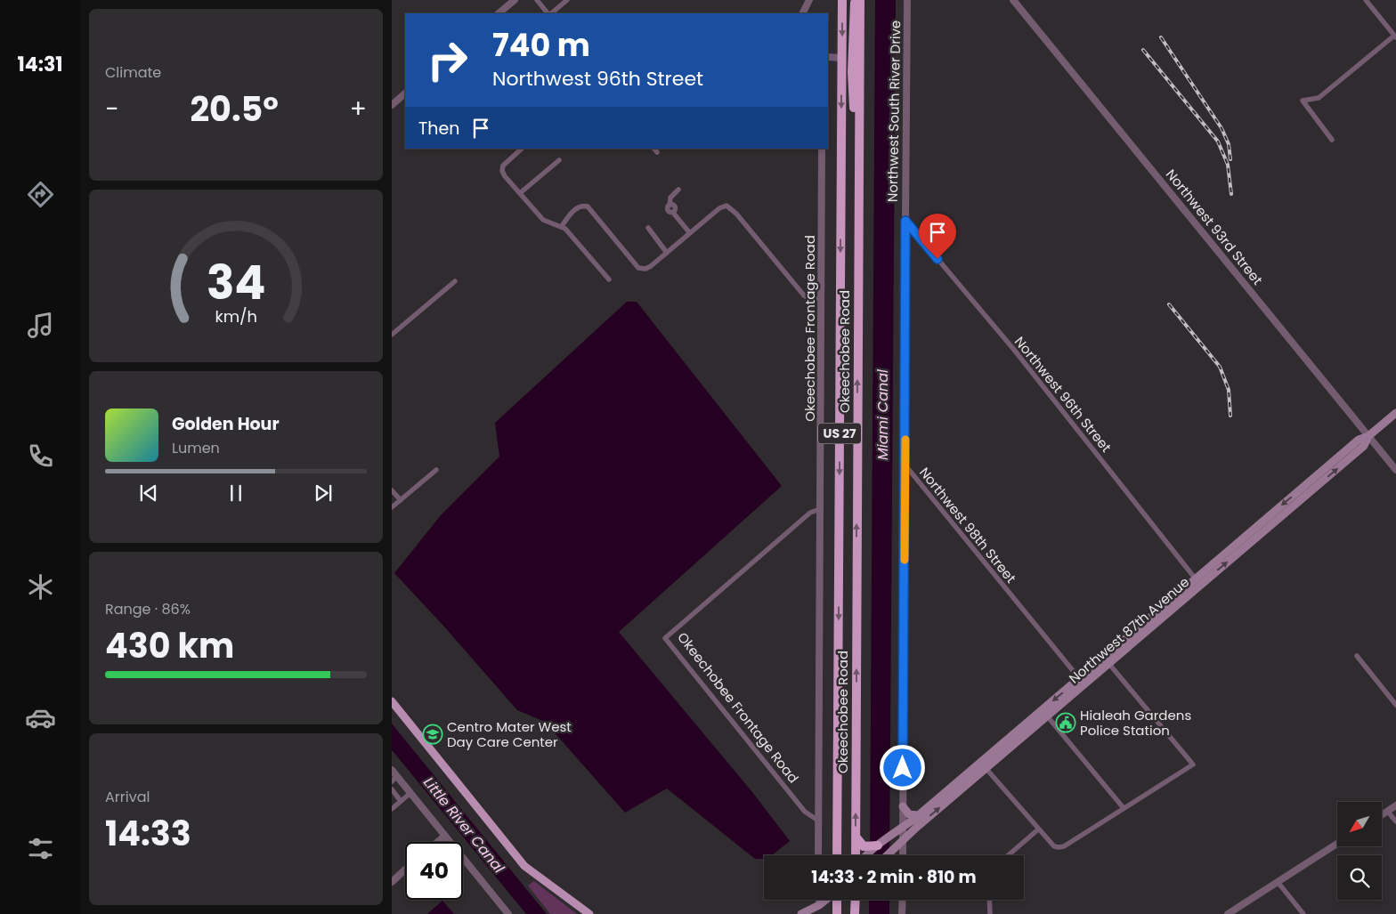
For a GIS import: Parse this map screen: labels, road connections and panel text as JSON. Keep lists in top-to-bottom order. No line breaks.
{"streets":{"highway":["Okeechobee Road","US 27"],"main road":["Northwest 87th Avenue"],"street":["Northwest South River Drive","Northwest 93rd Street","Okeechobee Frontage Road","Northwest 96th Street","Northwest 98th Street"]},"crossings":[["Northwest South River Drive","Northwest 96th Street"],["Northwest South River Drive","Northwest 98th Street"],["Northwest South River Drive","Northwest 87th Avenue"],["Northwest 93rd Street","Northwest 87th Avenue"],["Northwest 96th Street","Northwest 87th Avenue"],["Northwest 98th Street","Northwest 87th Avenue"]],"water":["Miami Canal","Little River Canal"],"places":{"public building":["Hialeah Gardens Police Station"],"school or university":["Centro Mater West Day Care Center"]},"north":"bottom left","page":{"tabs":"14:31","tile":["Climate",["Range · 86%","430 km"],["Arrival","14:33"]],"turn":["740 m","Northwest 96th Street"],"heat":["−","20.5°","+"],"then":"Then","song":["Golden Hour","Lumen"],"limit":"40","trip":"14:33 · 2 min · 810 m","gauge":["34","km/h"]}}
